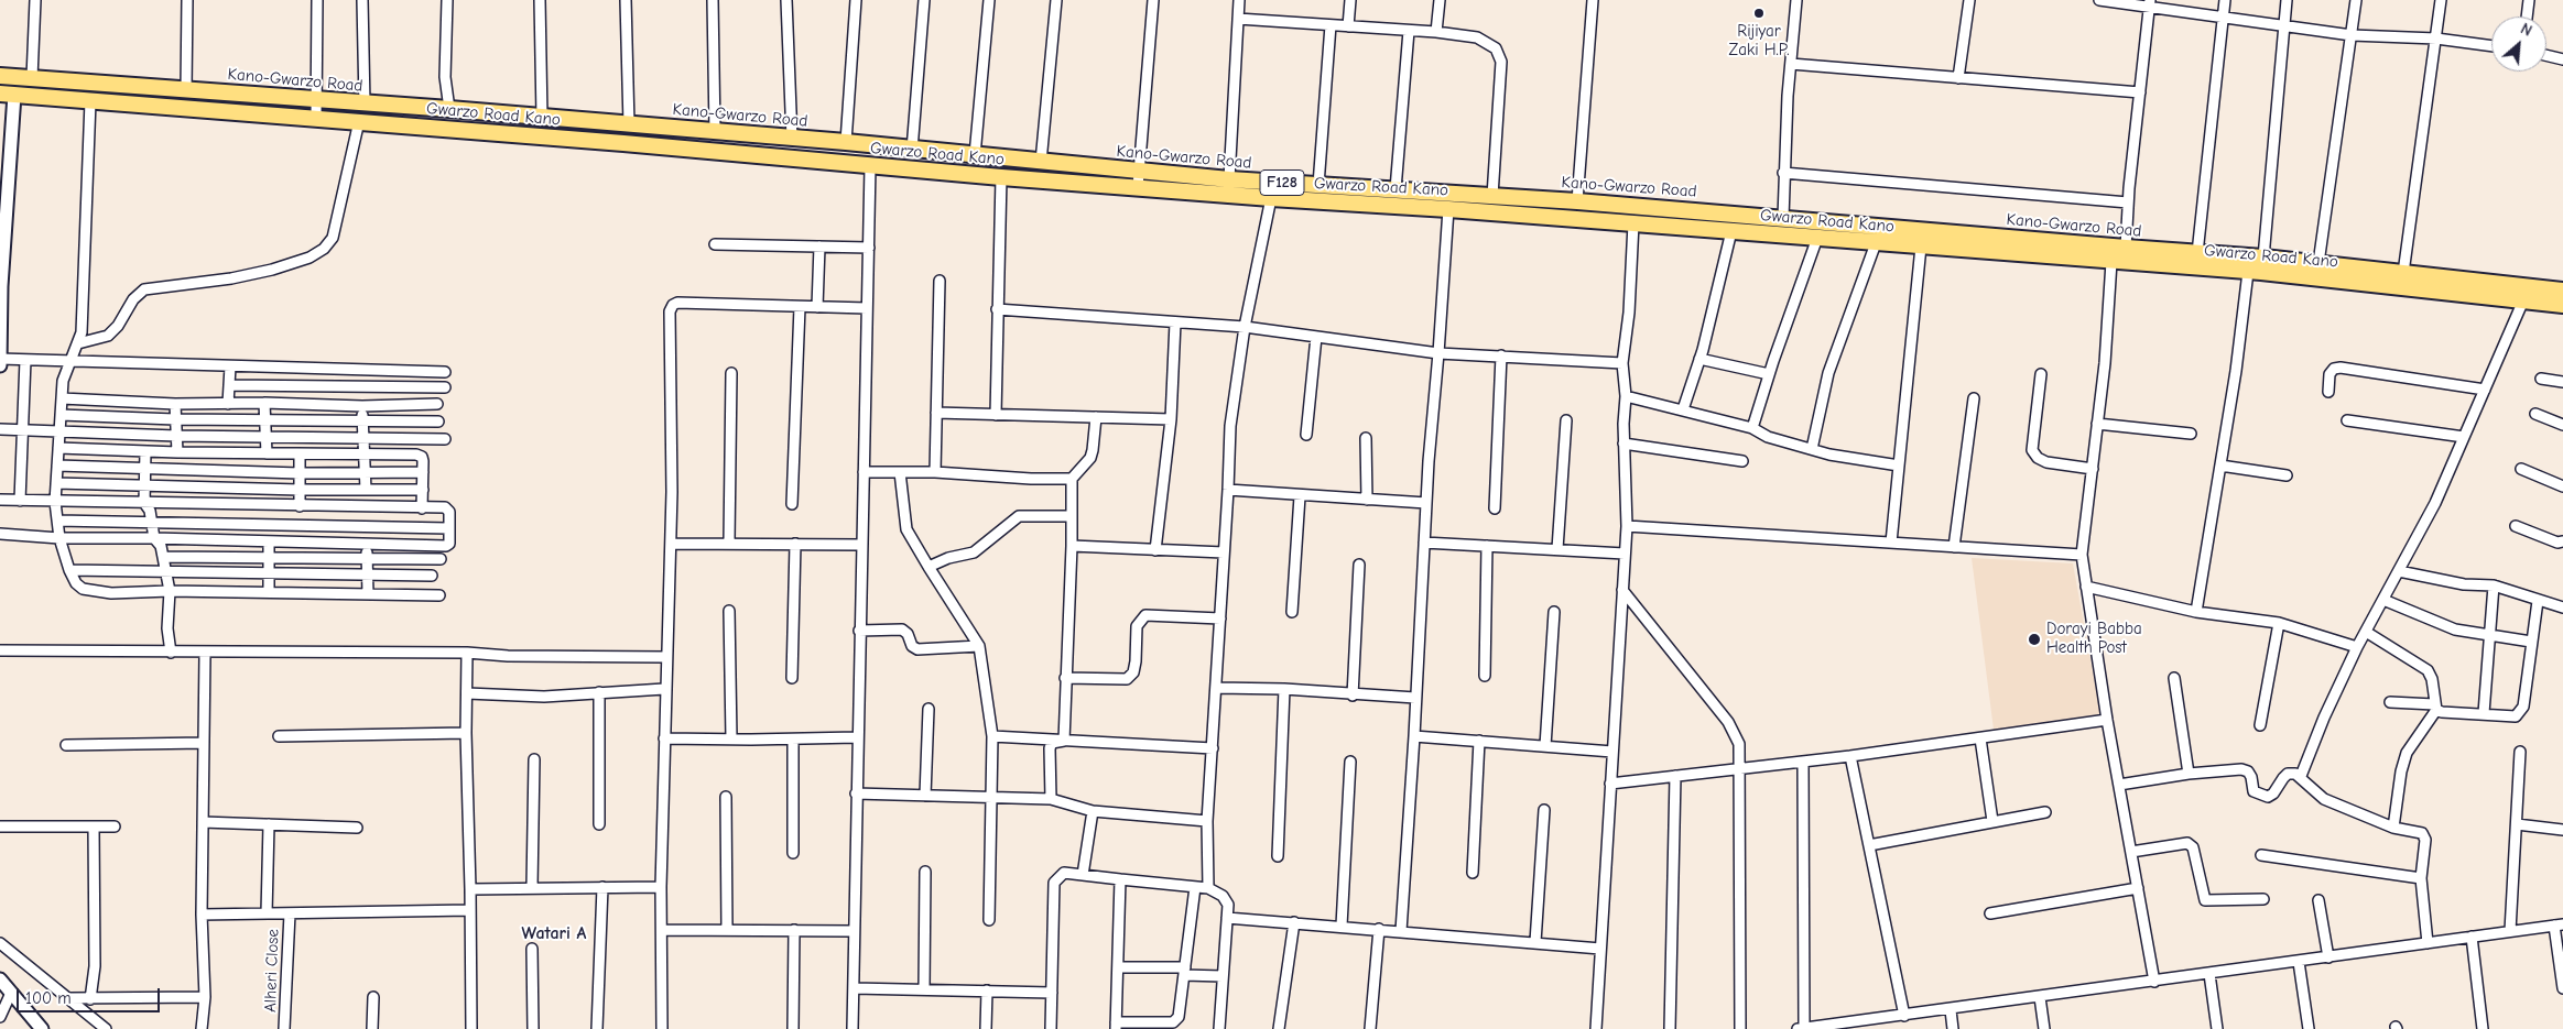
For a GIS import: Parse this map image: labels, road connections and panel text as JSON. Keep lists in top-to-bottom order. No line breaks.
{"streets":{"main road":["Kano-Gwarzo Road","Gwarzo Road Kano","F128"],"street":["Alheri Close"]},"crossings":[["Kano-Gwarzo Road","Gwarzo Road Kano"]],"districts":["Watari A"],"places":["Rijiyar Zaki H.P.","Dorayi Babba Health Post"],"scale_bar":"100 m","north":"top right"}
